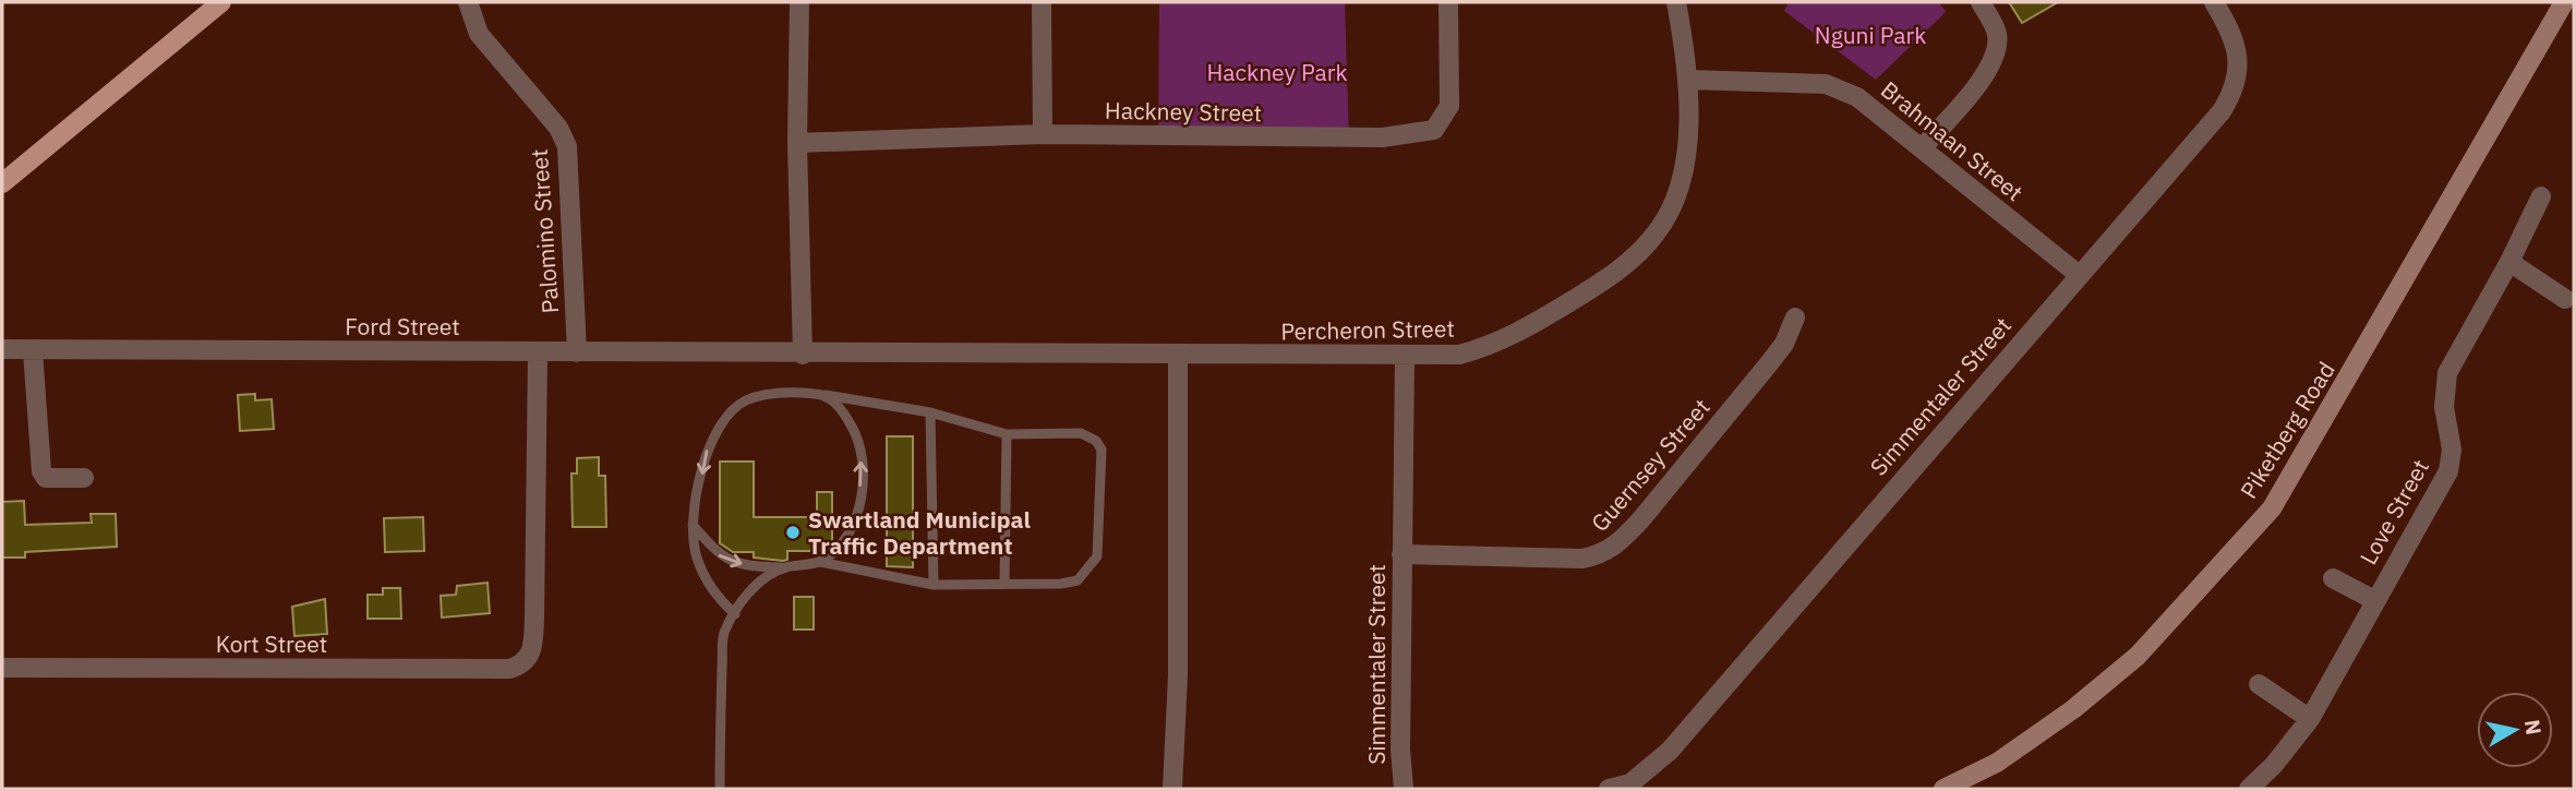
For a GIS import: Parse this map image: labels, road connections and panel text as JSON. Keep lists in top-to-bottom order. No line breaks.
{"streets":{"street":["Hackney Street","Brahmaan Street","Palomino Street","Ford Street","Percheron Street","Simmentaler Street","Piketberg Road","Guernsey Street","Love Street","Kort Street"]},"crossings":[["Brahmaan Street","Percheron Street"],["Brahmaan Street","Simmentaler Street"],["Palomino Street","Ford Street"],["Ford Street","Percheron Street"],["Ford Street","Kort Street"],["Percheron Street","Simmentaler Street"],["Simmentaler Street","Guernsey Street"]],"parks":["Nguni Park","Hackney Park"],"places":["Swartland Municipal Traffic Department"],"north":"right"}
